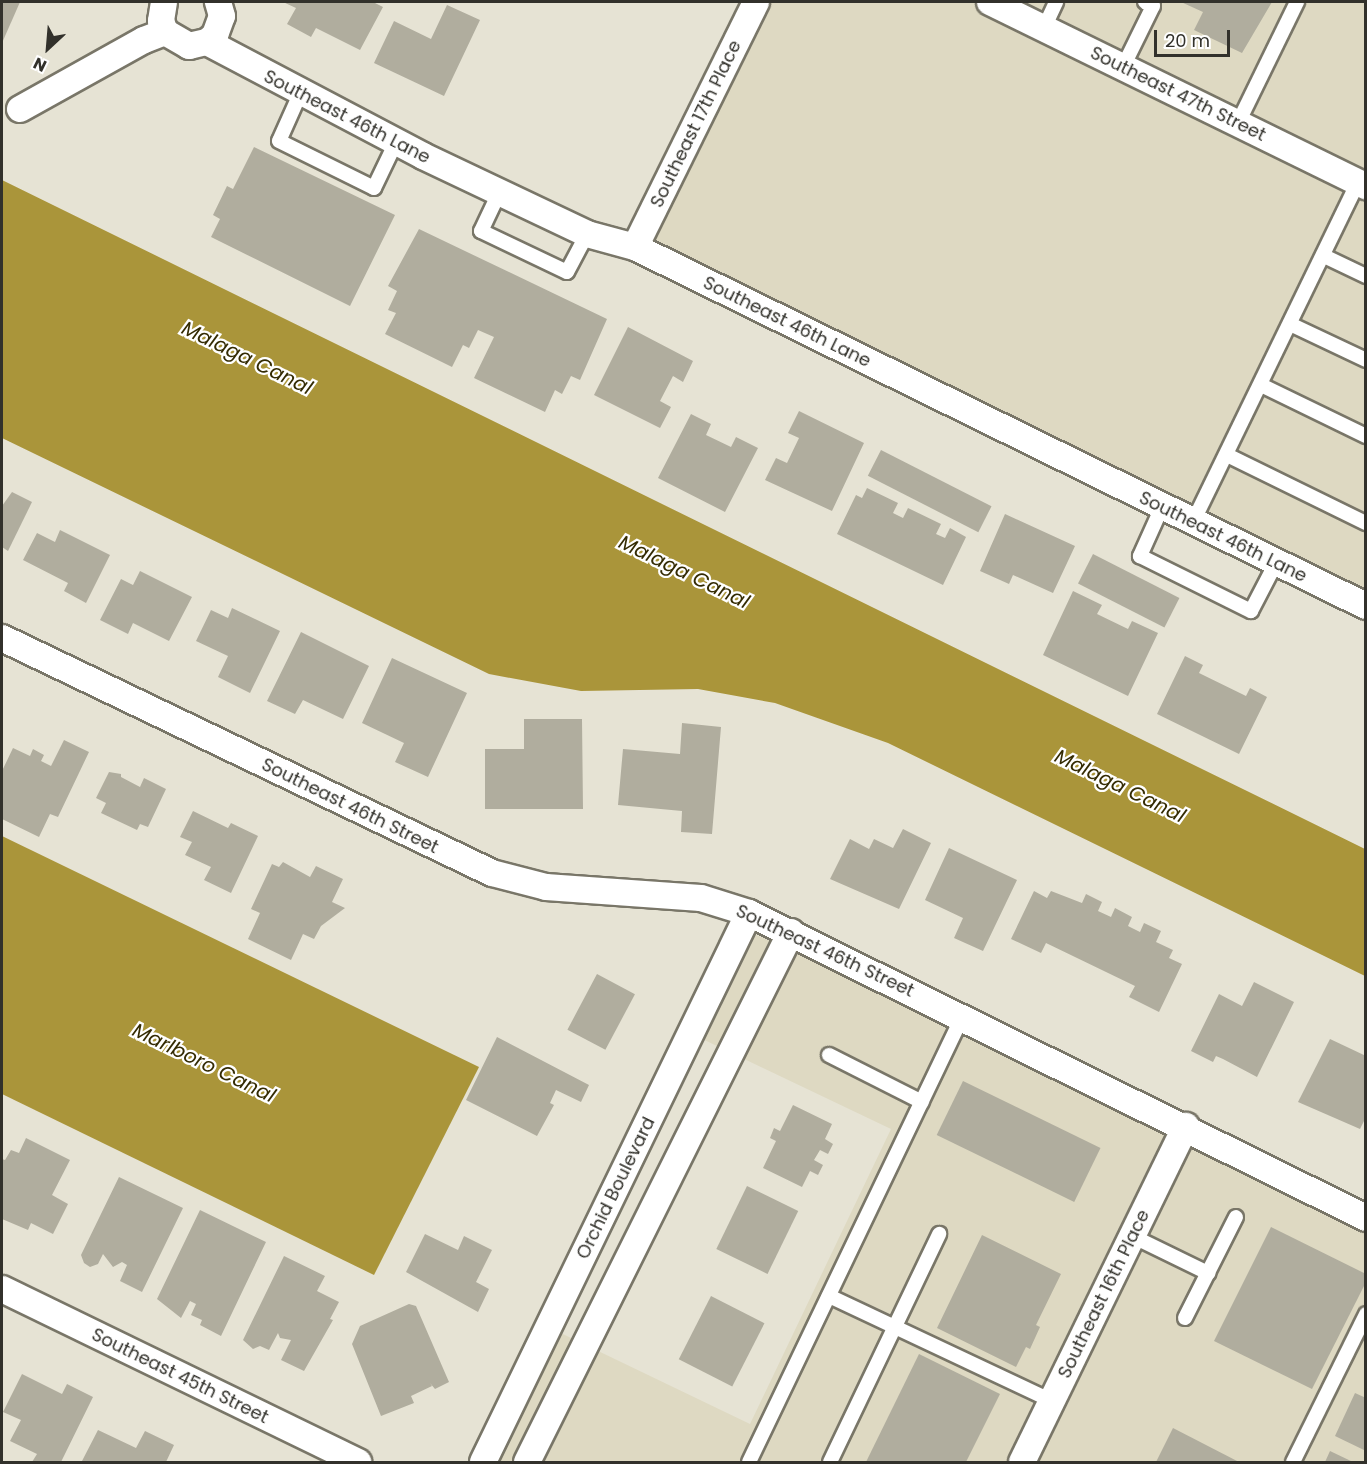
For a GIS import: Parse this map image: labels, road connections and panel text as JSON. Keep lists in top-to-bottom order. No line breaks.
{"streets":{"street":["Southeast 47th Street","Southeast 46th Lane","Southeast 17th Place","Southeast 46th Street","Orchid Boulevard","Southeast 16th Place","Southeast 45th Street"]},"crossings":[["Southeast 46th Lane","Southeast 17th Place"],["Southeast 46th Street","Orchid Boulevard"],["Southeast 46th Street","Southeast 16th Place"]],"water":["Malaga Canal","Marlboro Canal"],"scale_bar":"20 m","north":"bottom left"}
